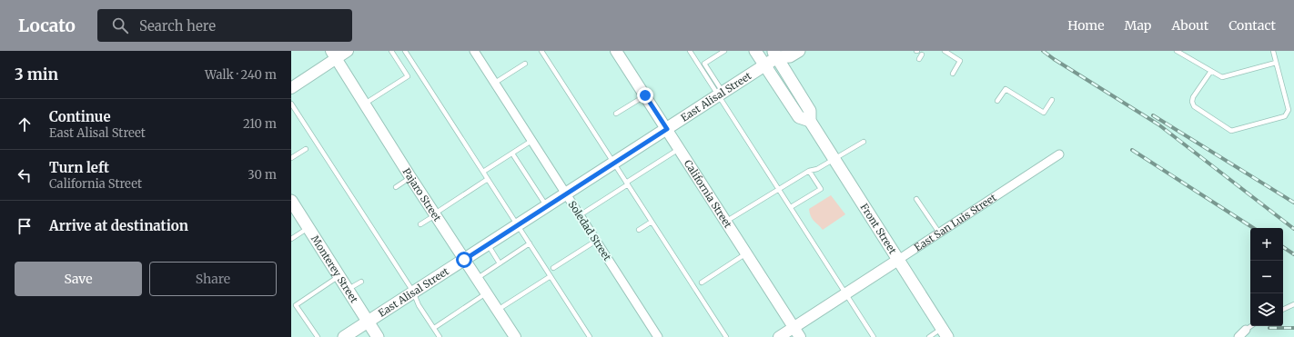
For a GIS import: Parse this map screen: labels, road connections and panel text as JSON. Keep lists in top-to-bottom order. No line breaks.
{"streets":{"main road":["East Alisal Street","Front Street","Monterey Street"],"street":["California Street","Pajaro Street","East San Luis Street","Soledad Street"]},"crossings":[["East Alisal Street","California Street"],["East Alisal Street","Pajaro Street"],["East Alisal Street","Front Street"],["East Alisal Street","Soledad Street"],["East Alisal Street","Monterey Street"],["California Street","East San Luis Street"],["East San Luis Street","Front Street"]],"page":{"header":"Locato","search":"Search here","nav":["Home","Map","About","Contact"],"heading":["3 min","Walk · 240 m"],"list":[["Continue","East Alisal Street","210 m"],["Turn left","California Street","30 m"],"Arrive at destination"],"map_buttons":["+","−"],"buttons":["Save","Share"]}}
